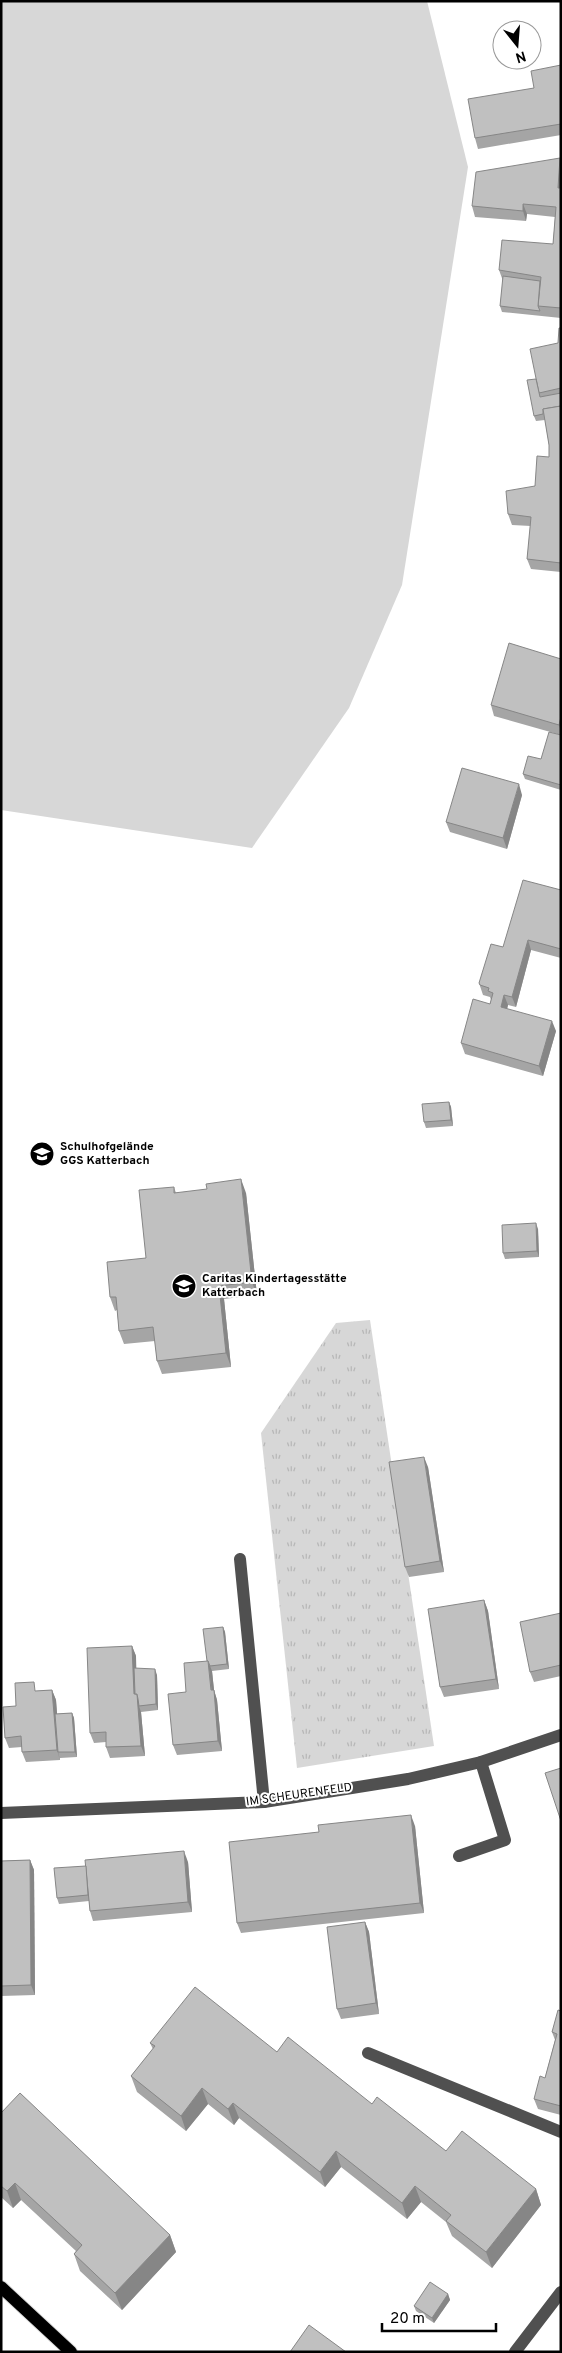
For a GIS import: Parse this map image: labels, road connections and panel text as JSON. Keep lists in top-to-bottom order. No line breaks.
{"streets":{"street":["IM SCHEURENFELD"]},"places":{"school or university":["Schulhofgelände GGS Katterbach","Caritas Kindertagesstätte Katterbach"]},"scale_bar":"20 m","north":"bottom"}
